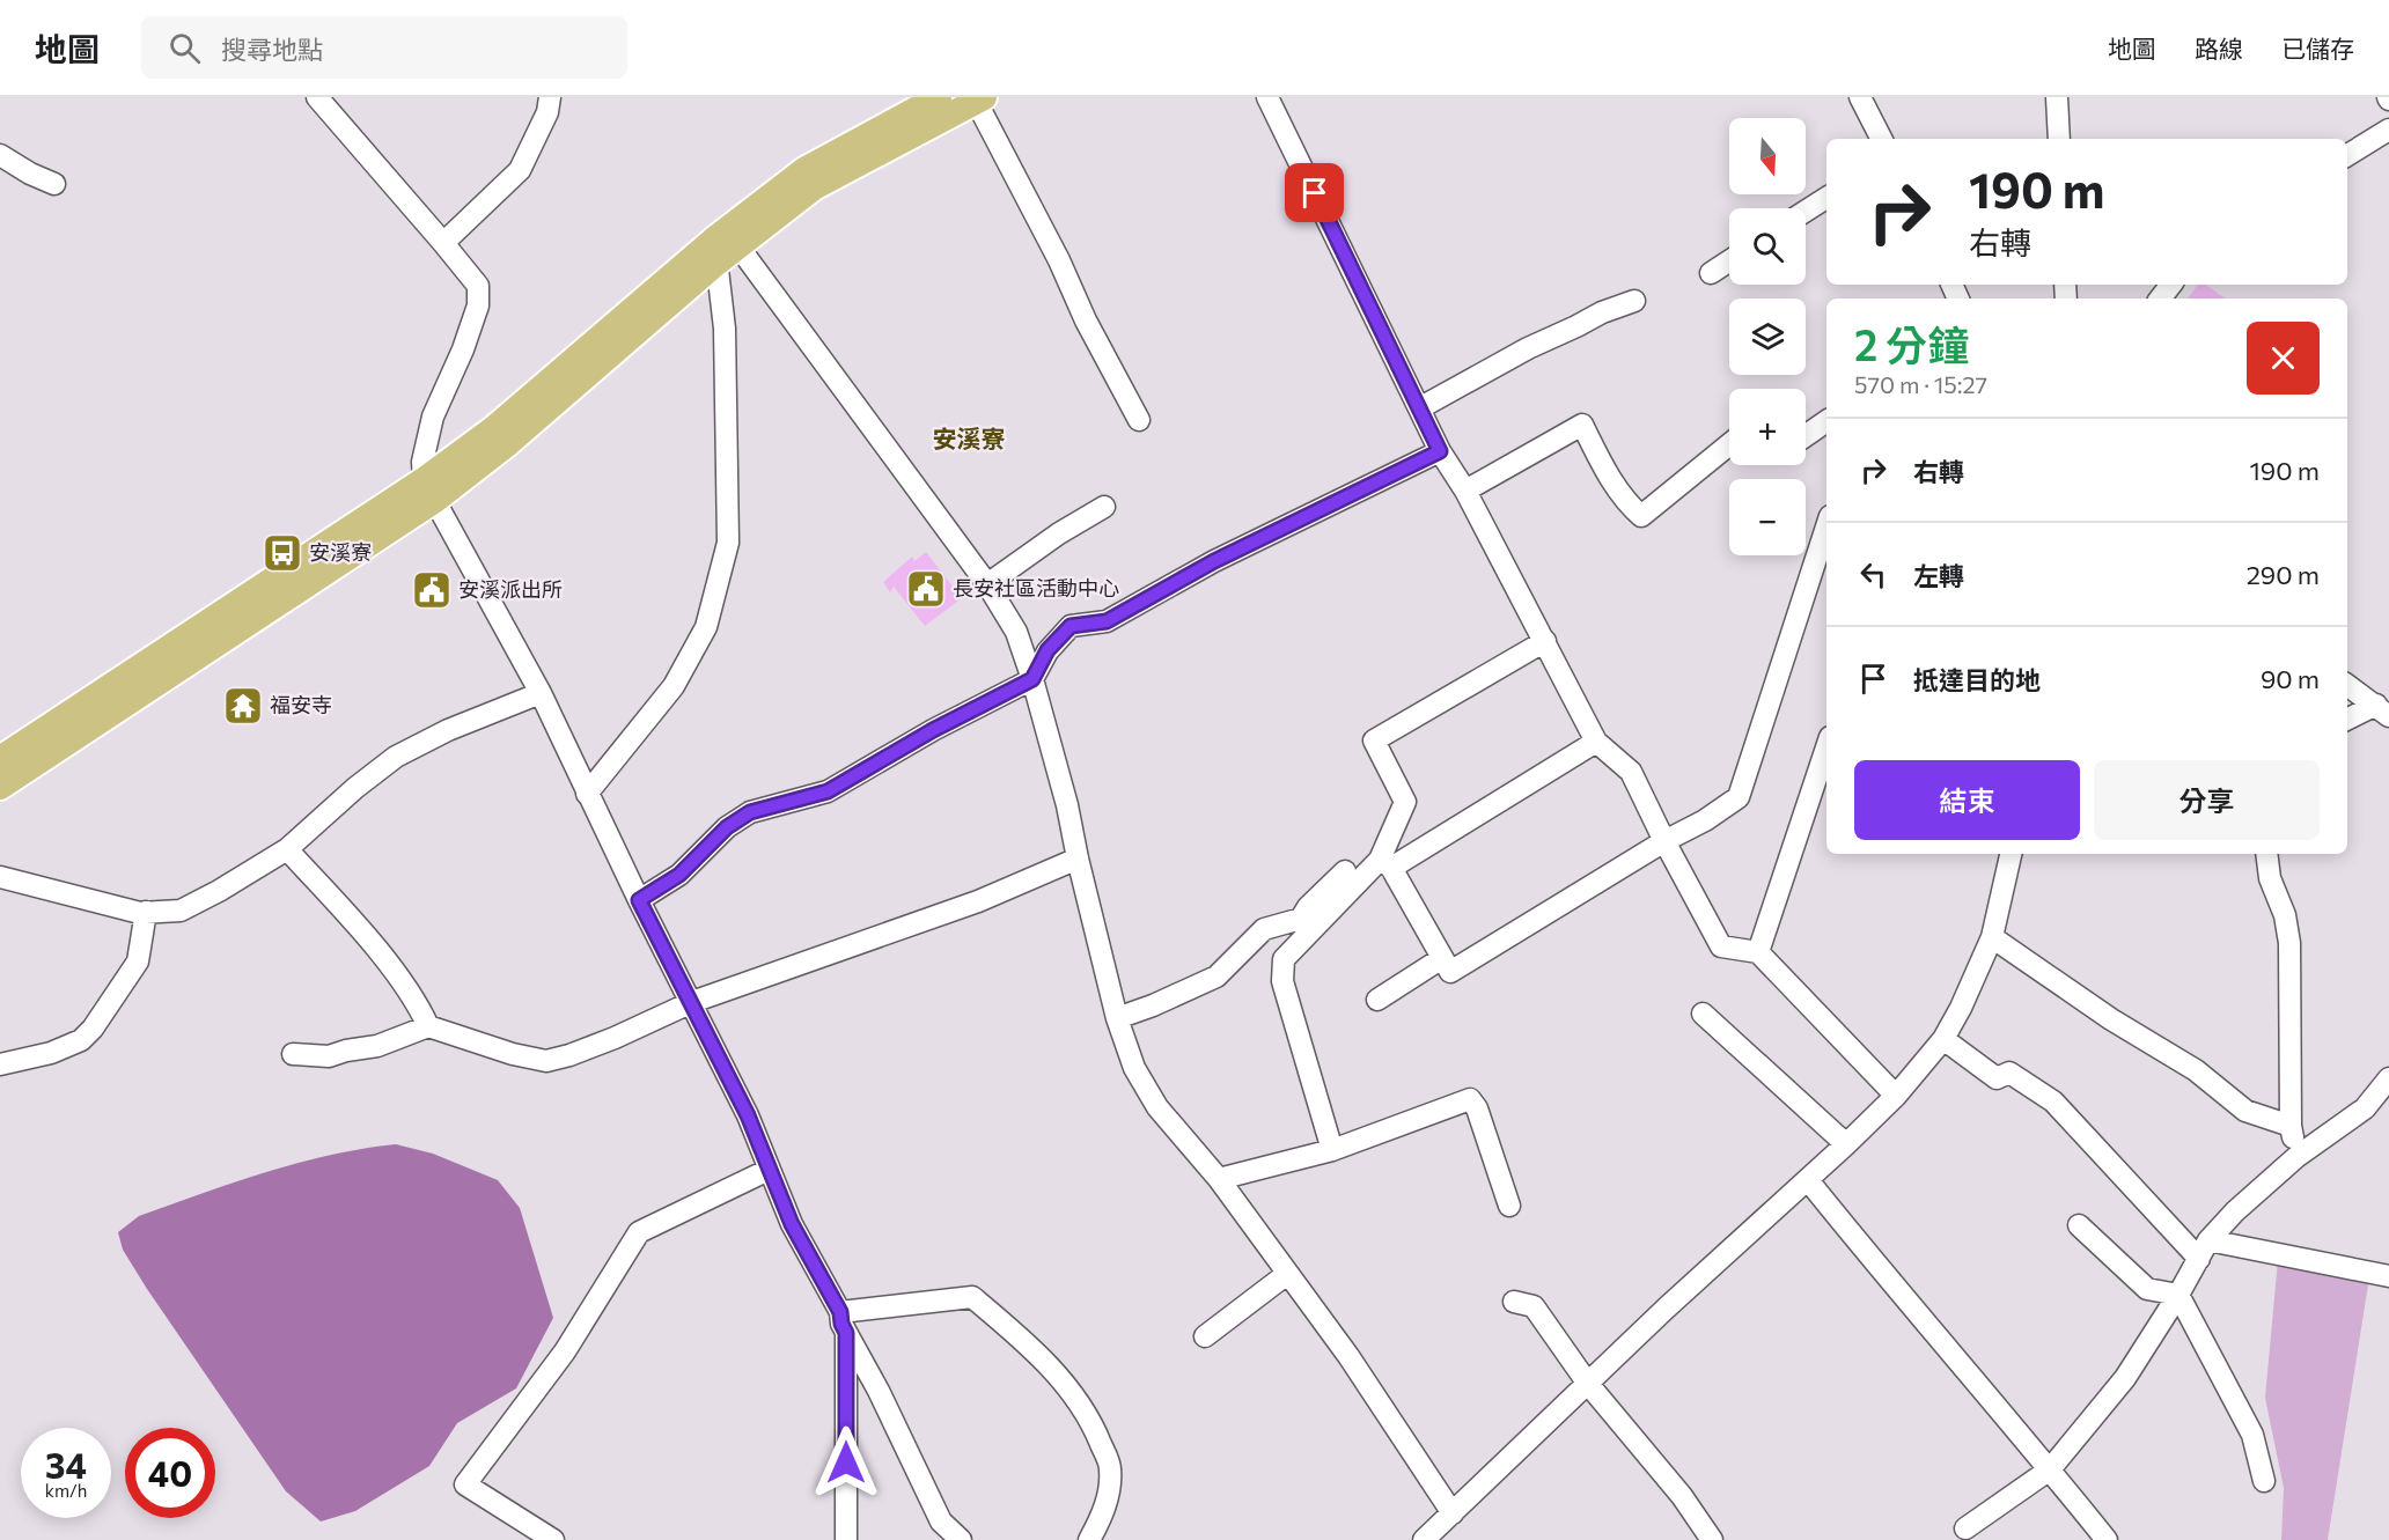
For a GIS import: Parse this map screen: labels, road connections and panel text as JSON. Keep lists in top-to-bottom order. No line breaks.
{"districts":["安溪寮"],"places":{"bus stop":["安溪寮"],"public building":["長安社區活動中心","安溪派出所"],"temple":["福安寺"]},"north":"bottom","page":{"header":"地圖","search":"搜尋地點","nav":["地圖","路線","已儲存"],"map_buttons":["+","−"],"turn":["190 m","右轉"],"heading":["2 分鐘","570 m · 15:27"],"list":[{"name":"右轉","value":"190 m"},{"name":"左轉","value":"290 m"},{"name":"抵達目的地","value":"90 m"}],"buttons":["結束","分享"],"speed":"34 km/h","limit":"40"}}
